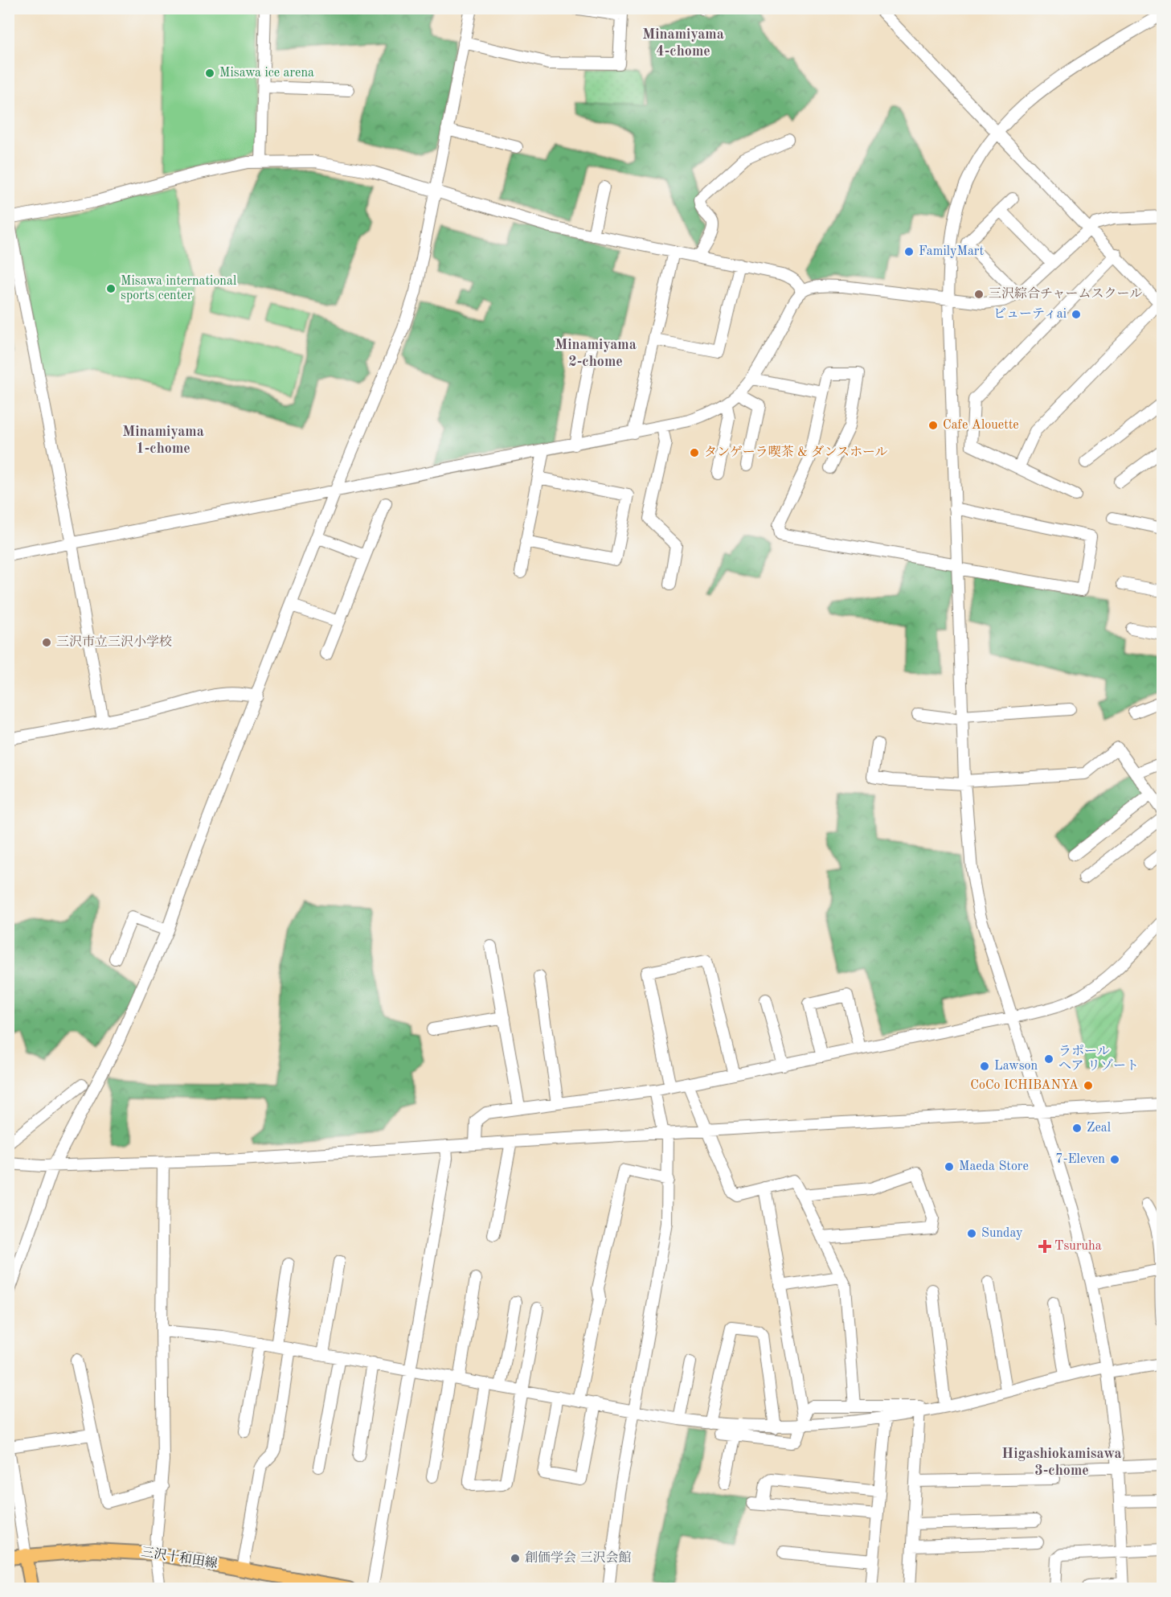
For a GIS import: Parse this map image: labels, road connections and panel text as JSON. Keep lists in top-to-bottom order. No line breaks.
{"streets":{"main road":["三沢十和田線"]},"districts":["Minamiyama 4-chome","Minamiyama 2-chome","Minamiyama 1-chome","Higashiokamisawa 3-chome"],"places":{"other":["Misawa ice arena","FamilyMart","Misawa international sports center","三沢綜合チャームスクール","ビューティai","Cafe Alouette","タンゲーラ喫茶 & ダンスホール","三沢市立三沢小学校","ラポール ヘア リゾート","Lawson","CoCo ICHIBANYA","Zeal","7-Eleven","Maeda Store","Sunday","創価学会 三沢会館"],"health":["Tsuruha"]}}
